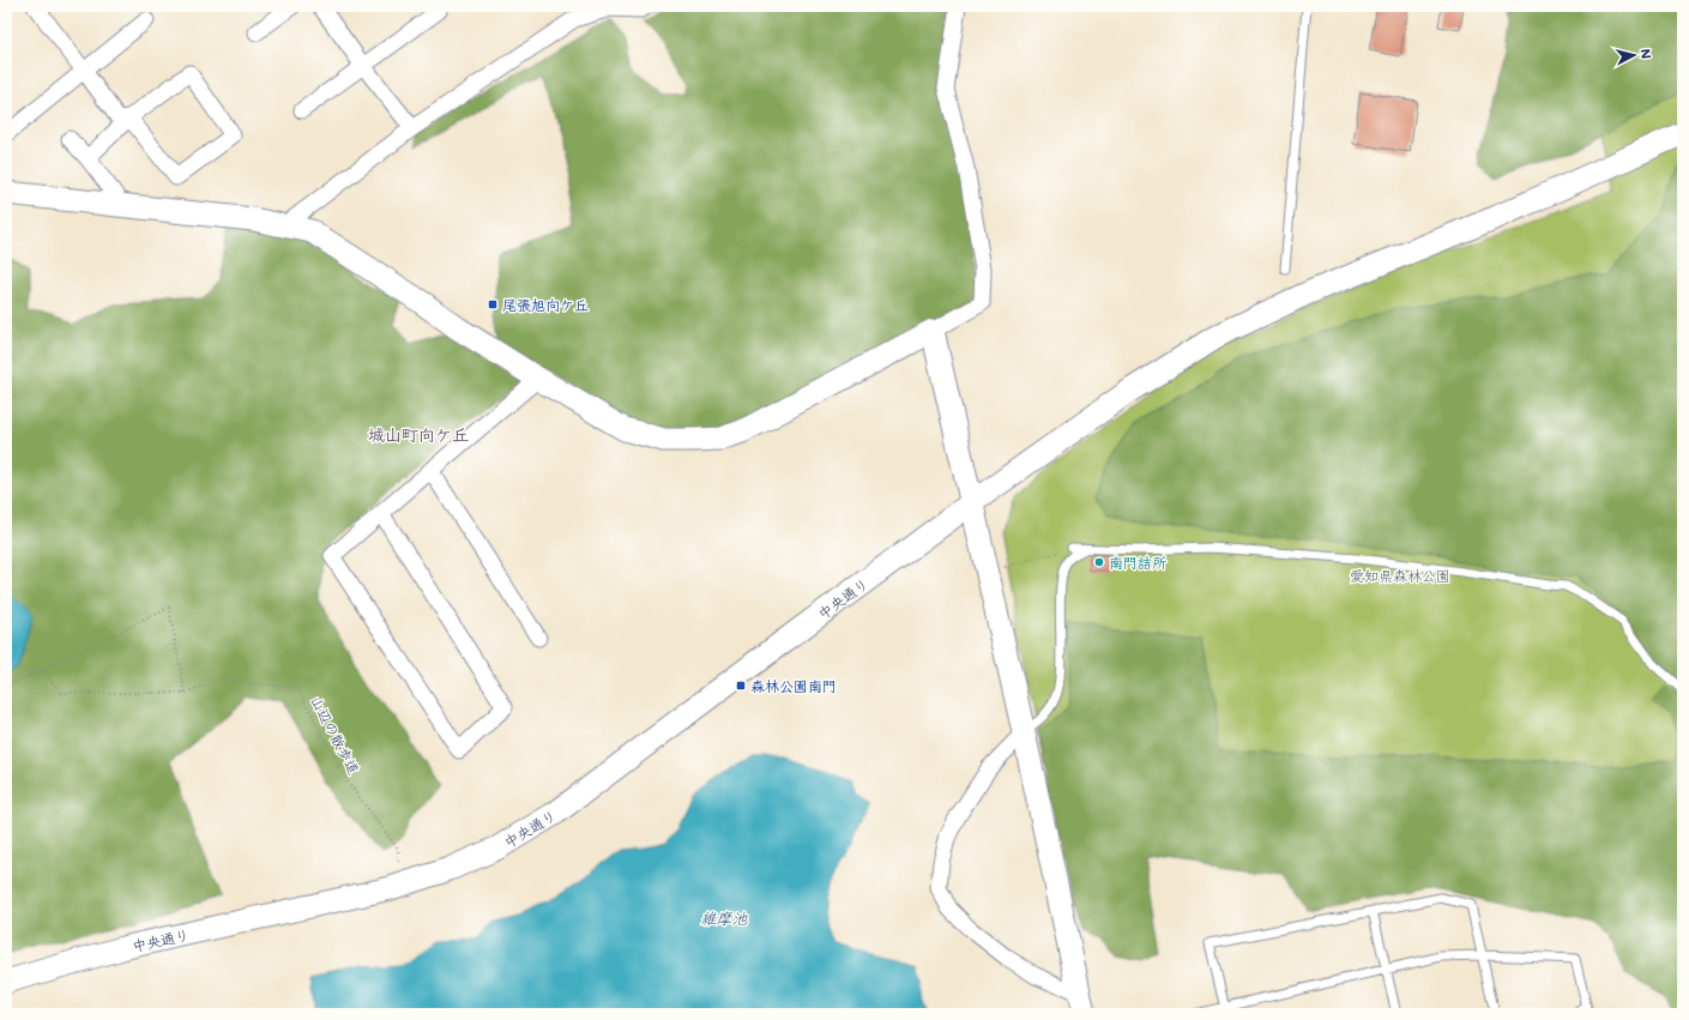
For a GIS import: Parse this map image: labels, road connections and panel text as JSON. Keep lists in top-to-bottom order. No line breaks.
{"streets":{"street":["中央通り"],"path":["山辺の散歩道"]},"districts":["城山町向ケ丘"],"water":["維摩池"],"parks":["愛知県森林公園"],"places":{"transit":["尾張旭向ケ丘","森林公園南門"],"other":["南門詰所"]},"north":"right"}
